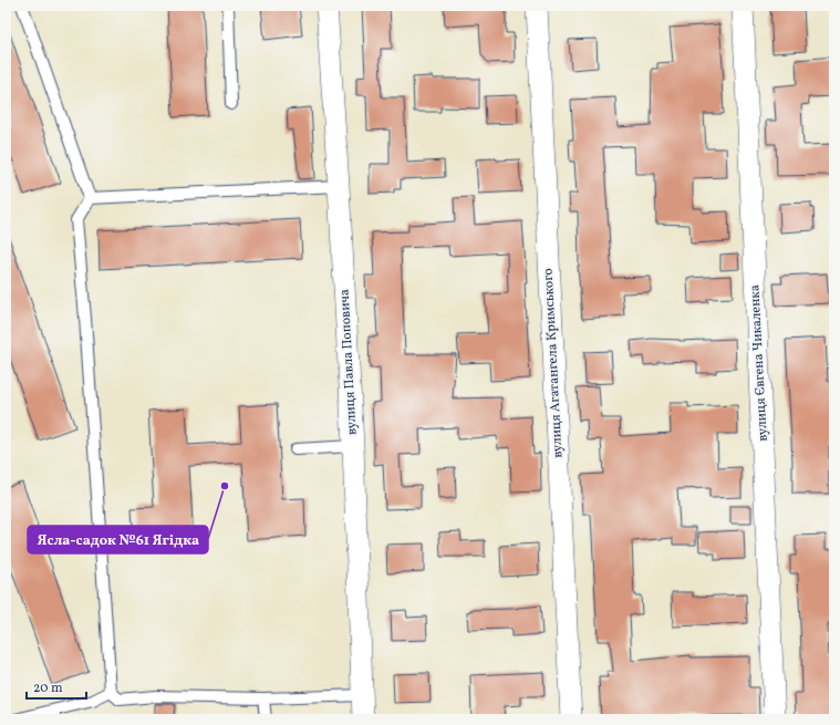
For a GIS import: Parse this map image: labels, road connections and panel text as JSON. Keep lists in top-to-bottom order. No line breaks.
{"streets":{"street":["вулиця Павла Поповича","вулиця Агатангела Кримського","вулиця Євгена Чикаленка"]},"places":["Ясла-садок №61 Ягідка"],"scale_bar":"20 m"}
